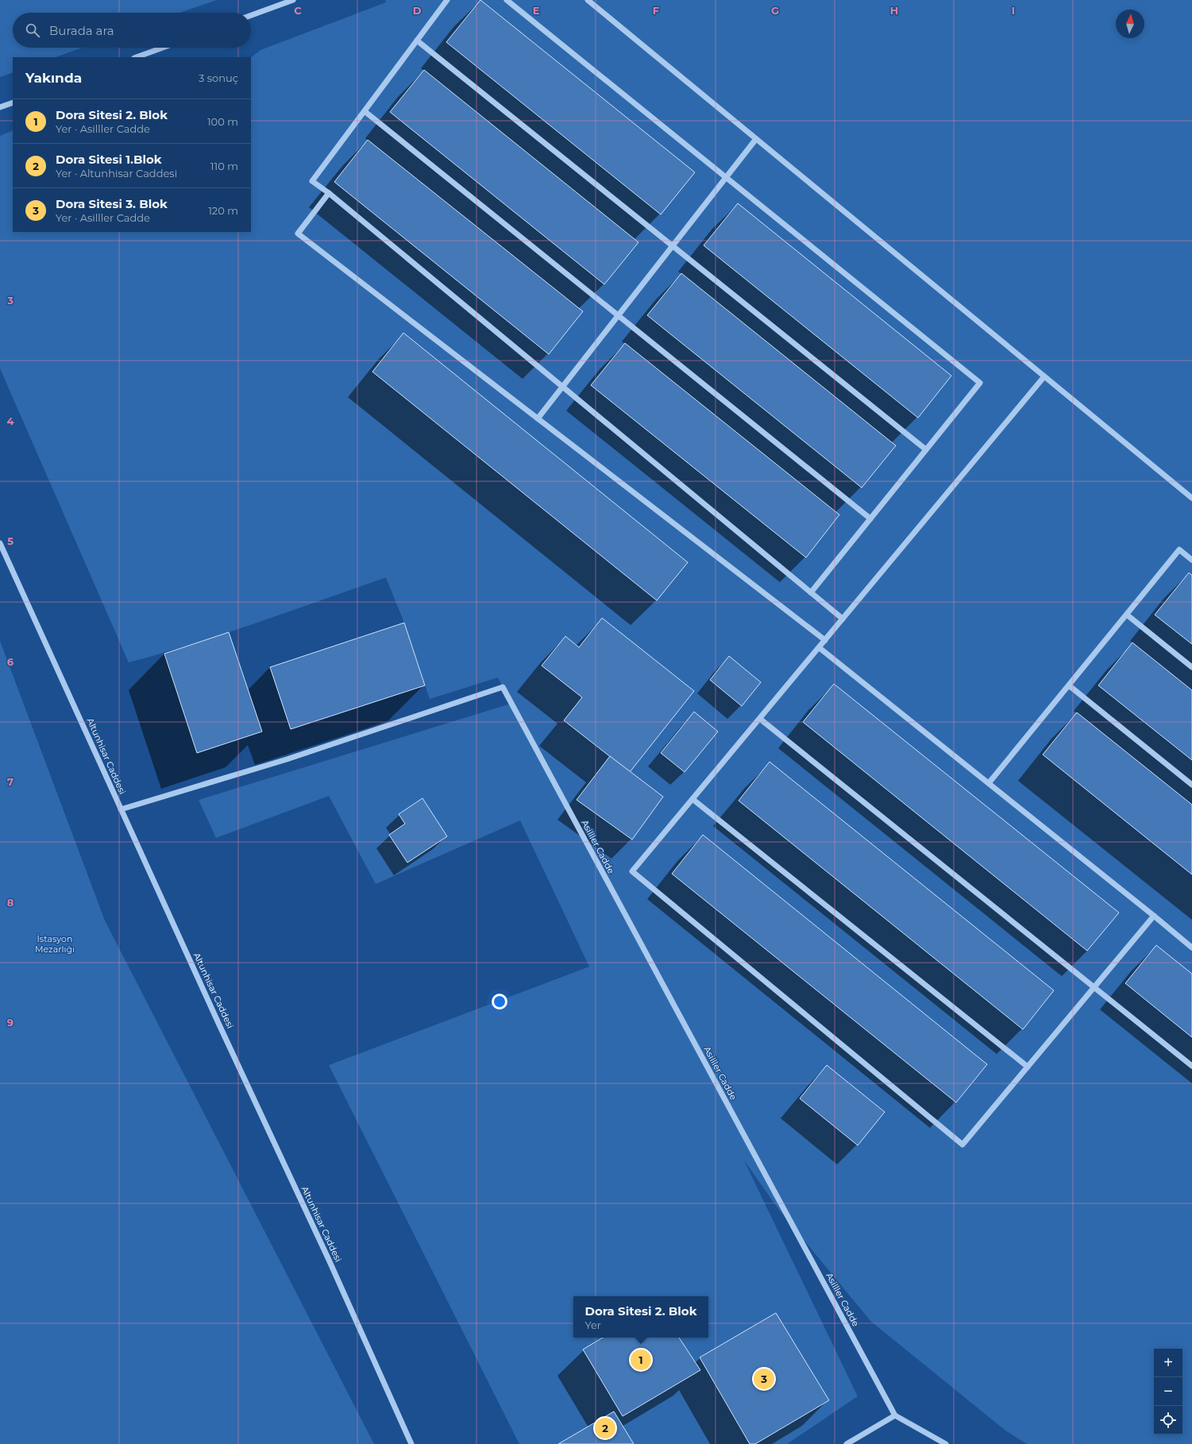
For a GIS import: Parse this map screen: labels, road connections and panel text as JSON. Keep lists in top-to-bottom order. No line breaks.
{"streets":{"street":["Altunhisar Caddesi","Asilller Cadde"]},"crossings":[["Altunhisar Caddesi","Asilller Cadde"]],"parks":["İstasyon Mezarlığı"],"north":"top","page":{"search":"Burada ara","heading":["Yakında","3 sonuç"],"list":[{"mark":"1","name":"Dora Sitesi 2. Blok","note":"Yer · Asilller Cadde","value":"100 m"},{"mark":"2","name":"Dora Sitesi 1.Blok","note":"Yer · Altunhisar Caddesi","value":"110 m"},{"mark":"3","name":"Dora Sitesi 3. Blok","note":"Yer · Asilller Cadde","value":"120 m"}],"popup":["Dora Sitesi 2. Blok","Yer"],"pins":["1","3","2"],"map_buttons":["+","−"]},"grid":{"columns":["C","D","E","F","G","H","I"],"rows":["3","4","5","6","7","8","9"]}}
